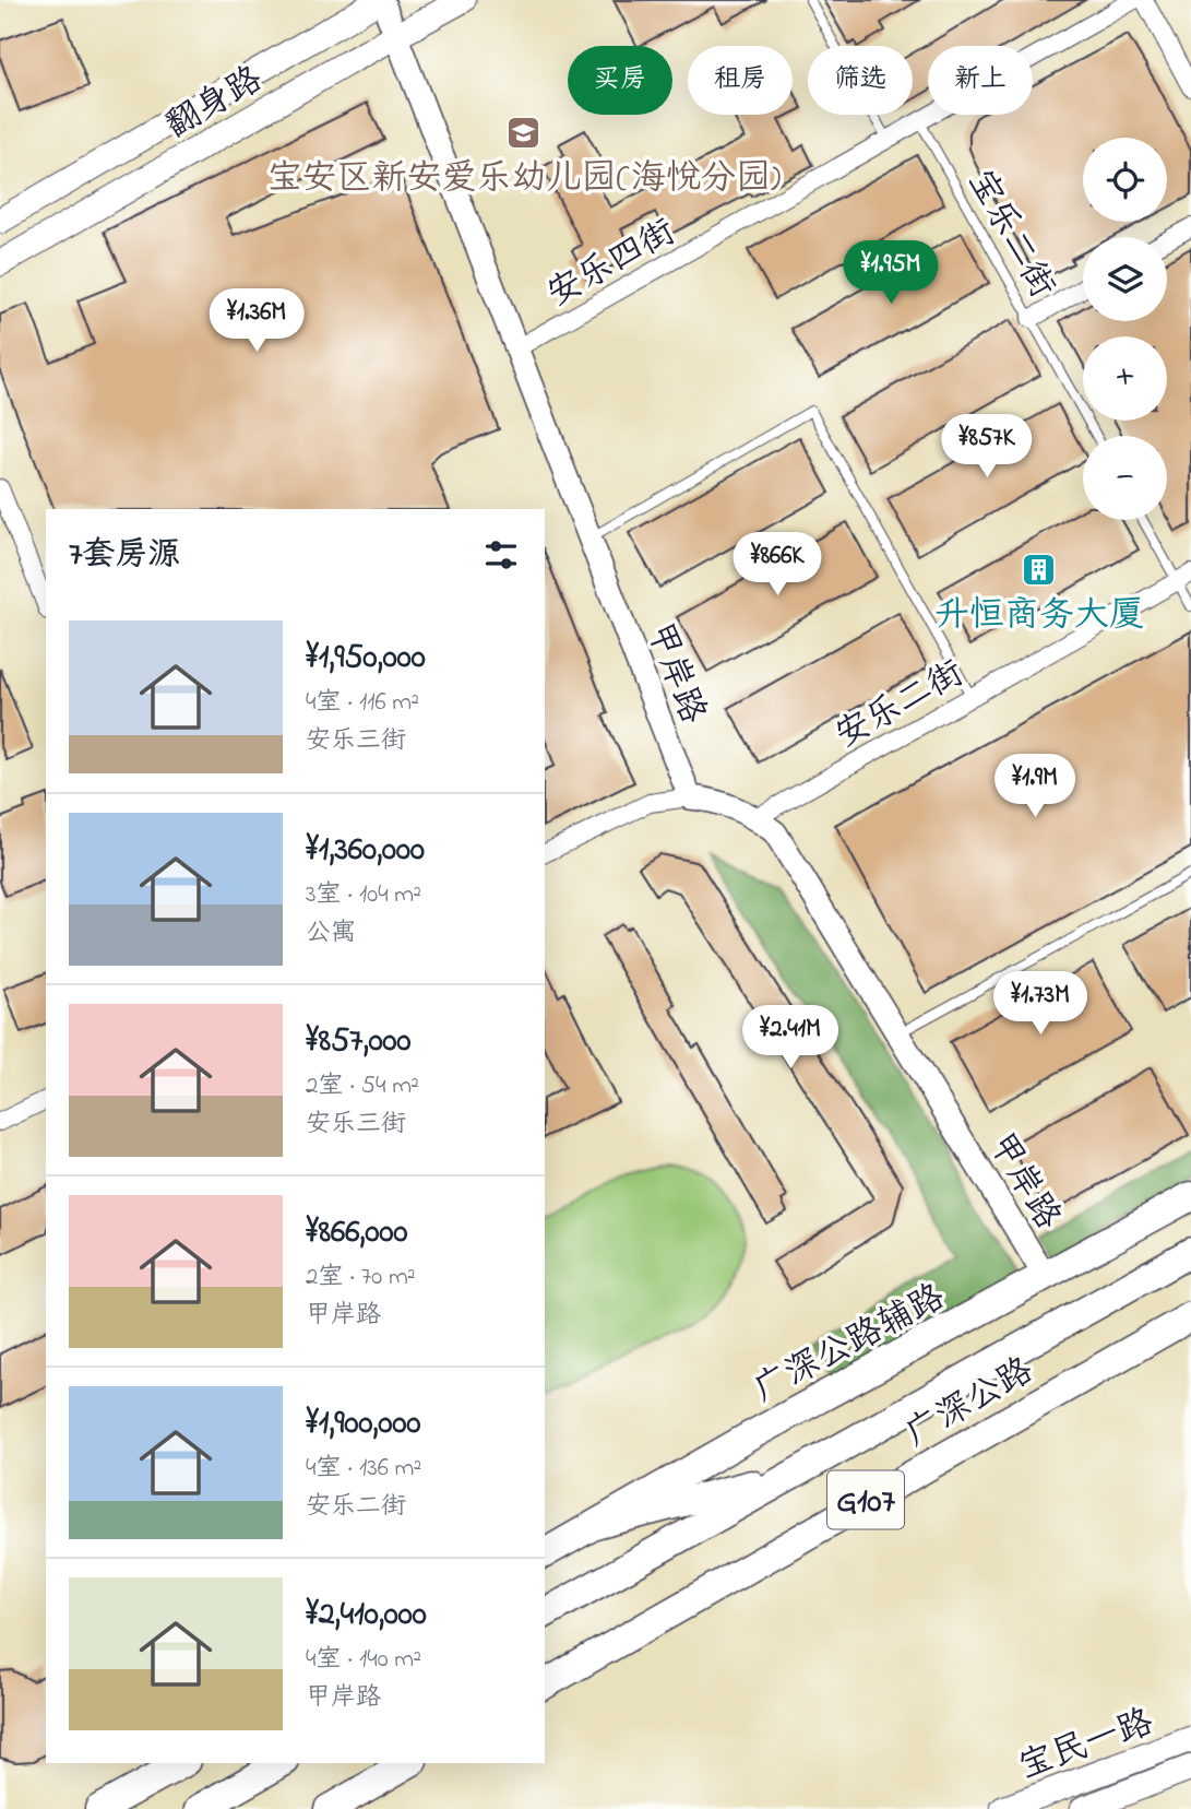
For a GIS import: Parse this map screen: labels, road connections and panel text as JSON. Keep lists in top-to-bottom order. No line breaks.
{"streets":{"main road":["翻身路","广深公路辅路","广深公路","G107","宝民一路"],"street":["安乐四街","甲岸路","安乐二街"],"lane":["宝乐二街"]},"crossings":[["翻身路","甲岸路"],["宝乐二街","安乐四街"],["安乐四街","甲岸路"],["甲岸路","安乐二街"],["甲岸路","广深公路辅路"]],"places":{"school or university":["宝安区新安爱乐幼儿园(海悦分园)"],"building":["升恒商务大厦"]},"page":{"chip":["买房","租房","筛选","新上"],"map_buttons":["+","−"],"price":["¥1.95M","¥1.36M","¥857K","¥866K","¥1.9M","¥1.73M","¥2.41M"],"heading":"7套房源","list":[{"name":"¥1,950,000","note":"4室 · 116 m² · 安乐三街"},{"name":"¥1,360,000","note":"3室 · 104 m² · 公寓"},{"name":"¥857,000","note":"2室 · 54 m² · 安乐三街"},{"name":"¥866,000","note":"2室 · 70 m² · 甲岸路"},{"name":"¥1,900,000","note":"4室 · 136 m² · 安乐二街"},{"name":"¥2,410,000","note":"4室 · 140 m² · 甲岸路"}]}}
